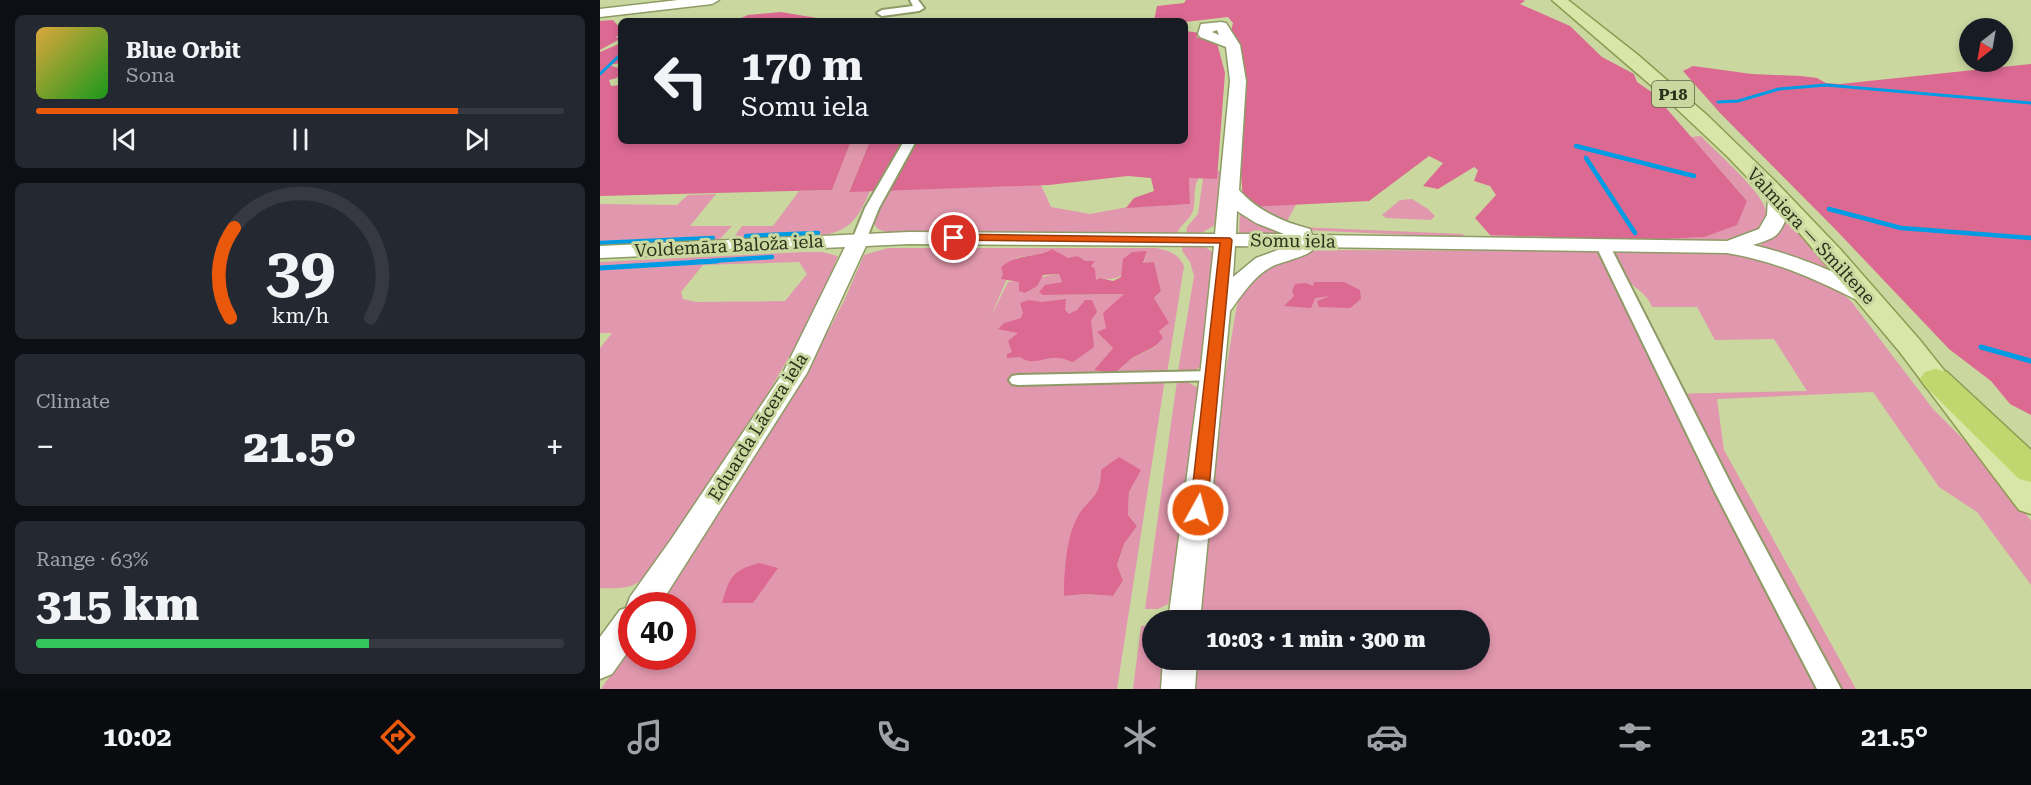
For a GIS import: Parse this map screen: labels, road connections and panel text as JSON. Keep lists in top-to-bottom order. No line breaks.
{"streets":{"main road":["P18","Valmiera — Smiltene","Somu iela","Voldemāra Baloža iela","Eduarda Lācera iela"]},"crossings":[["Somu iela","Voldemāra Baloža iela"],["Somu iela","Eduarda Lācera iela"],["Voldemāra Baloža iela","Eduarda Lācera iela"]],"north":"bottom left","page":{"turn":["170 m","Somu iela"],"song":["Blue Orbit","Sona"],"tile":["Climate",["Range · 63%","315 km"]],"heat":["−","21.5°","+"],"limit":"40","trip":"10:03 · 1 min · 300 m","tabs":["10:02","21.5°"],"gauge":["39","km/h"]}}
